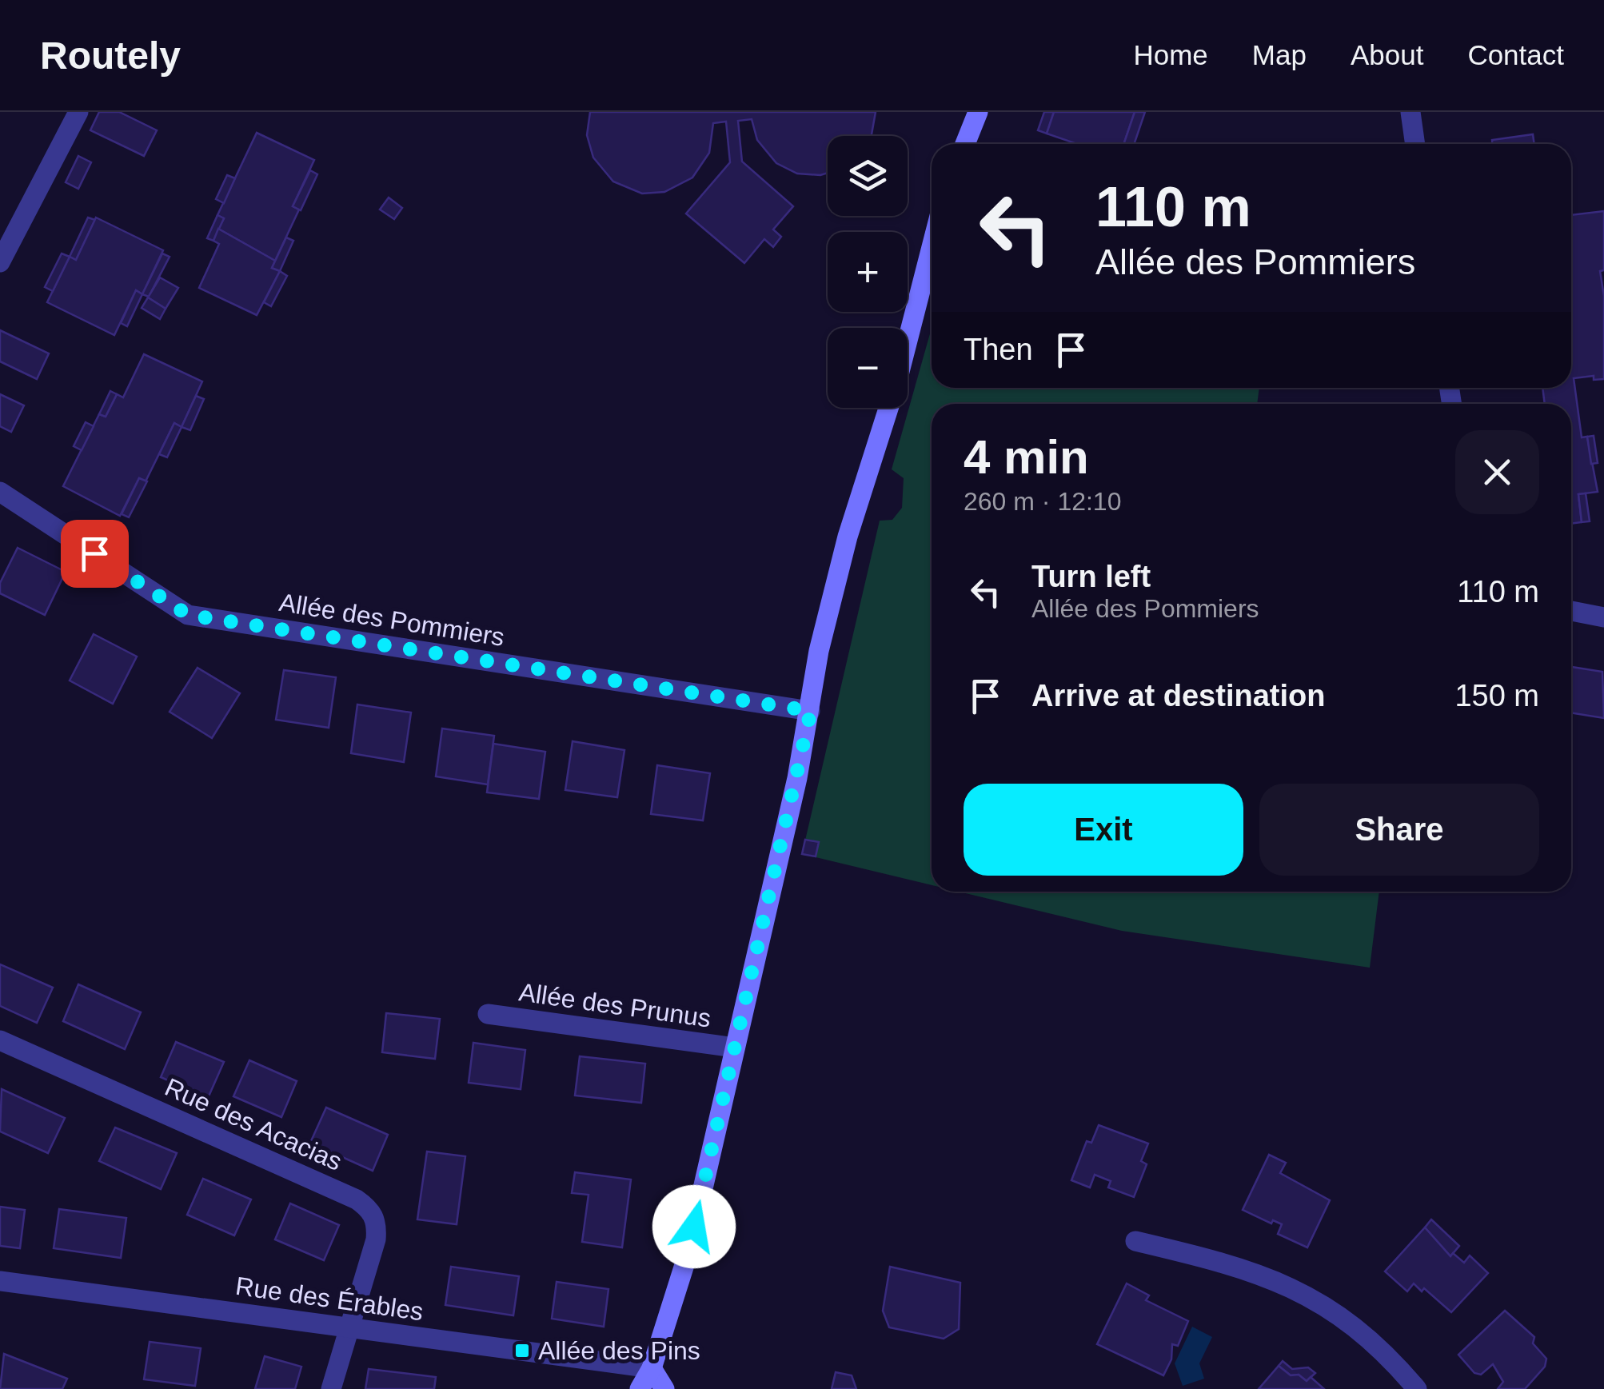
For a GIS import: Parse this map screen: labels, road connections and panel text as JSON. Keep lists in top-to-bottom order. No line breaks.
{"streets":{"street":["Allée des Pommiers","Allée des Prunus","Rue des Acacias","Rue des Érables"]},"crossings":[["Rue des Acacias","Rue des Érables"]],"places":{"transit":["Allée des Pins"]},"page":{"header":"Routely","nav":["Home","Map","About","Contact"],"map_buttons":["+","−"],"turn":["110 m","Allée des Pommiers"],"then":"Then","heading":["4 min","260 m · 12:10"],"list":[{"name":"Turn left","note":"Allée des Pommiers","value":"110 m"},{"name":"Arrive at destination","value":"150 m"}],"buttons":["Exit","Share"]}}
